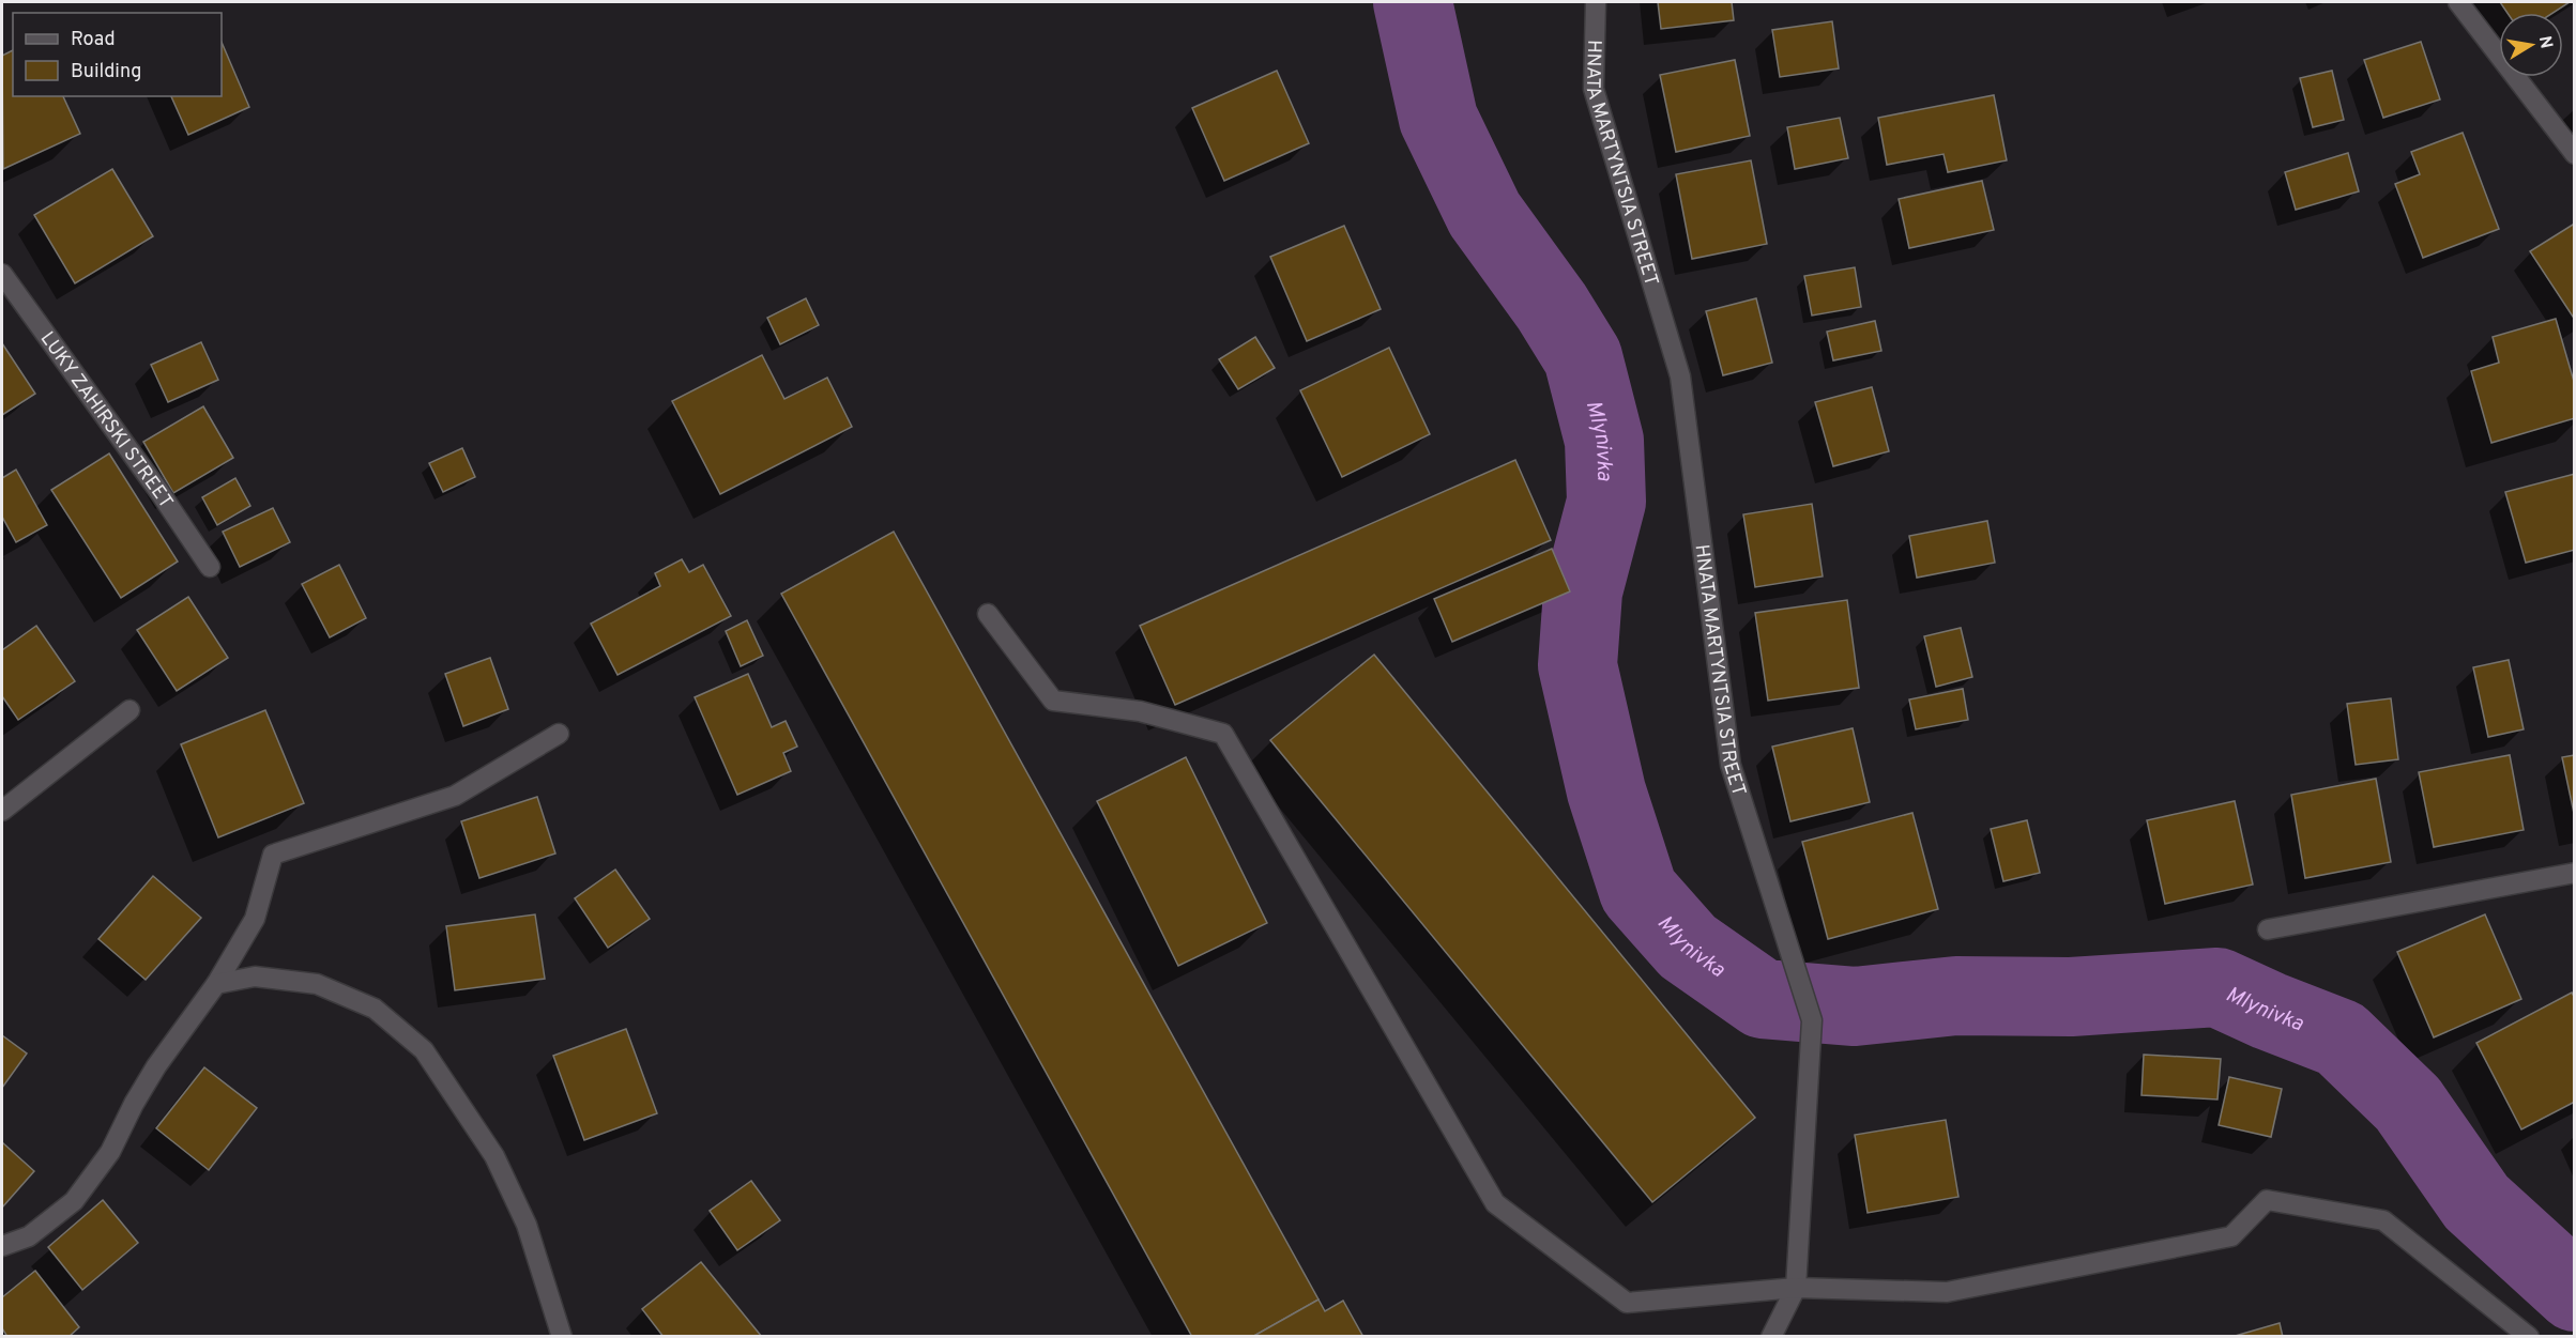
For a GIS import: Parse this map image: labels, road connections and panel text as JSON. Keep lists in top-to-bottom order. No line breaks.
{"streets":{"street":["HNATA MARTYNTSIA STREET","LUKY ZAHIRSKI STREET"]},"water":["Mlynivka"],"legend":["Road","Building"],"north":"right"}
